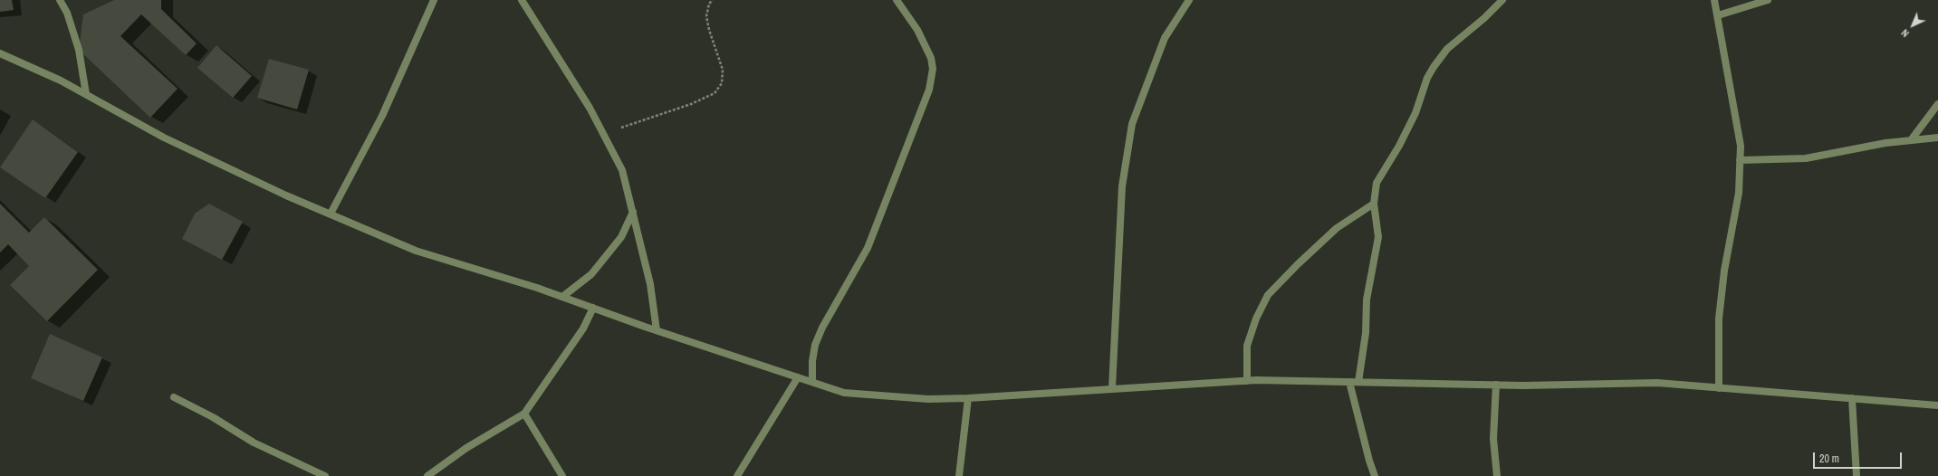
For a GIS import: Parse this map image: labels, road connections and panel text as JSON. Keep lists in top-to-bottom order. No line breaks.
{"scale_bar":"20 m","north":"bottom left"}
